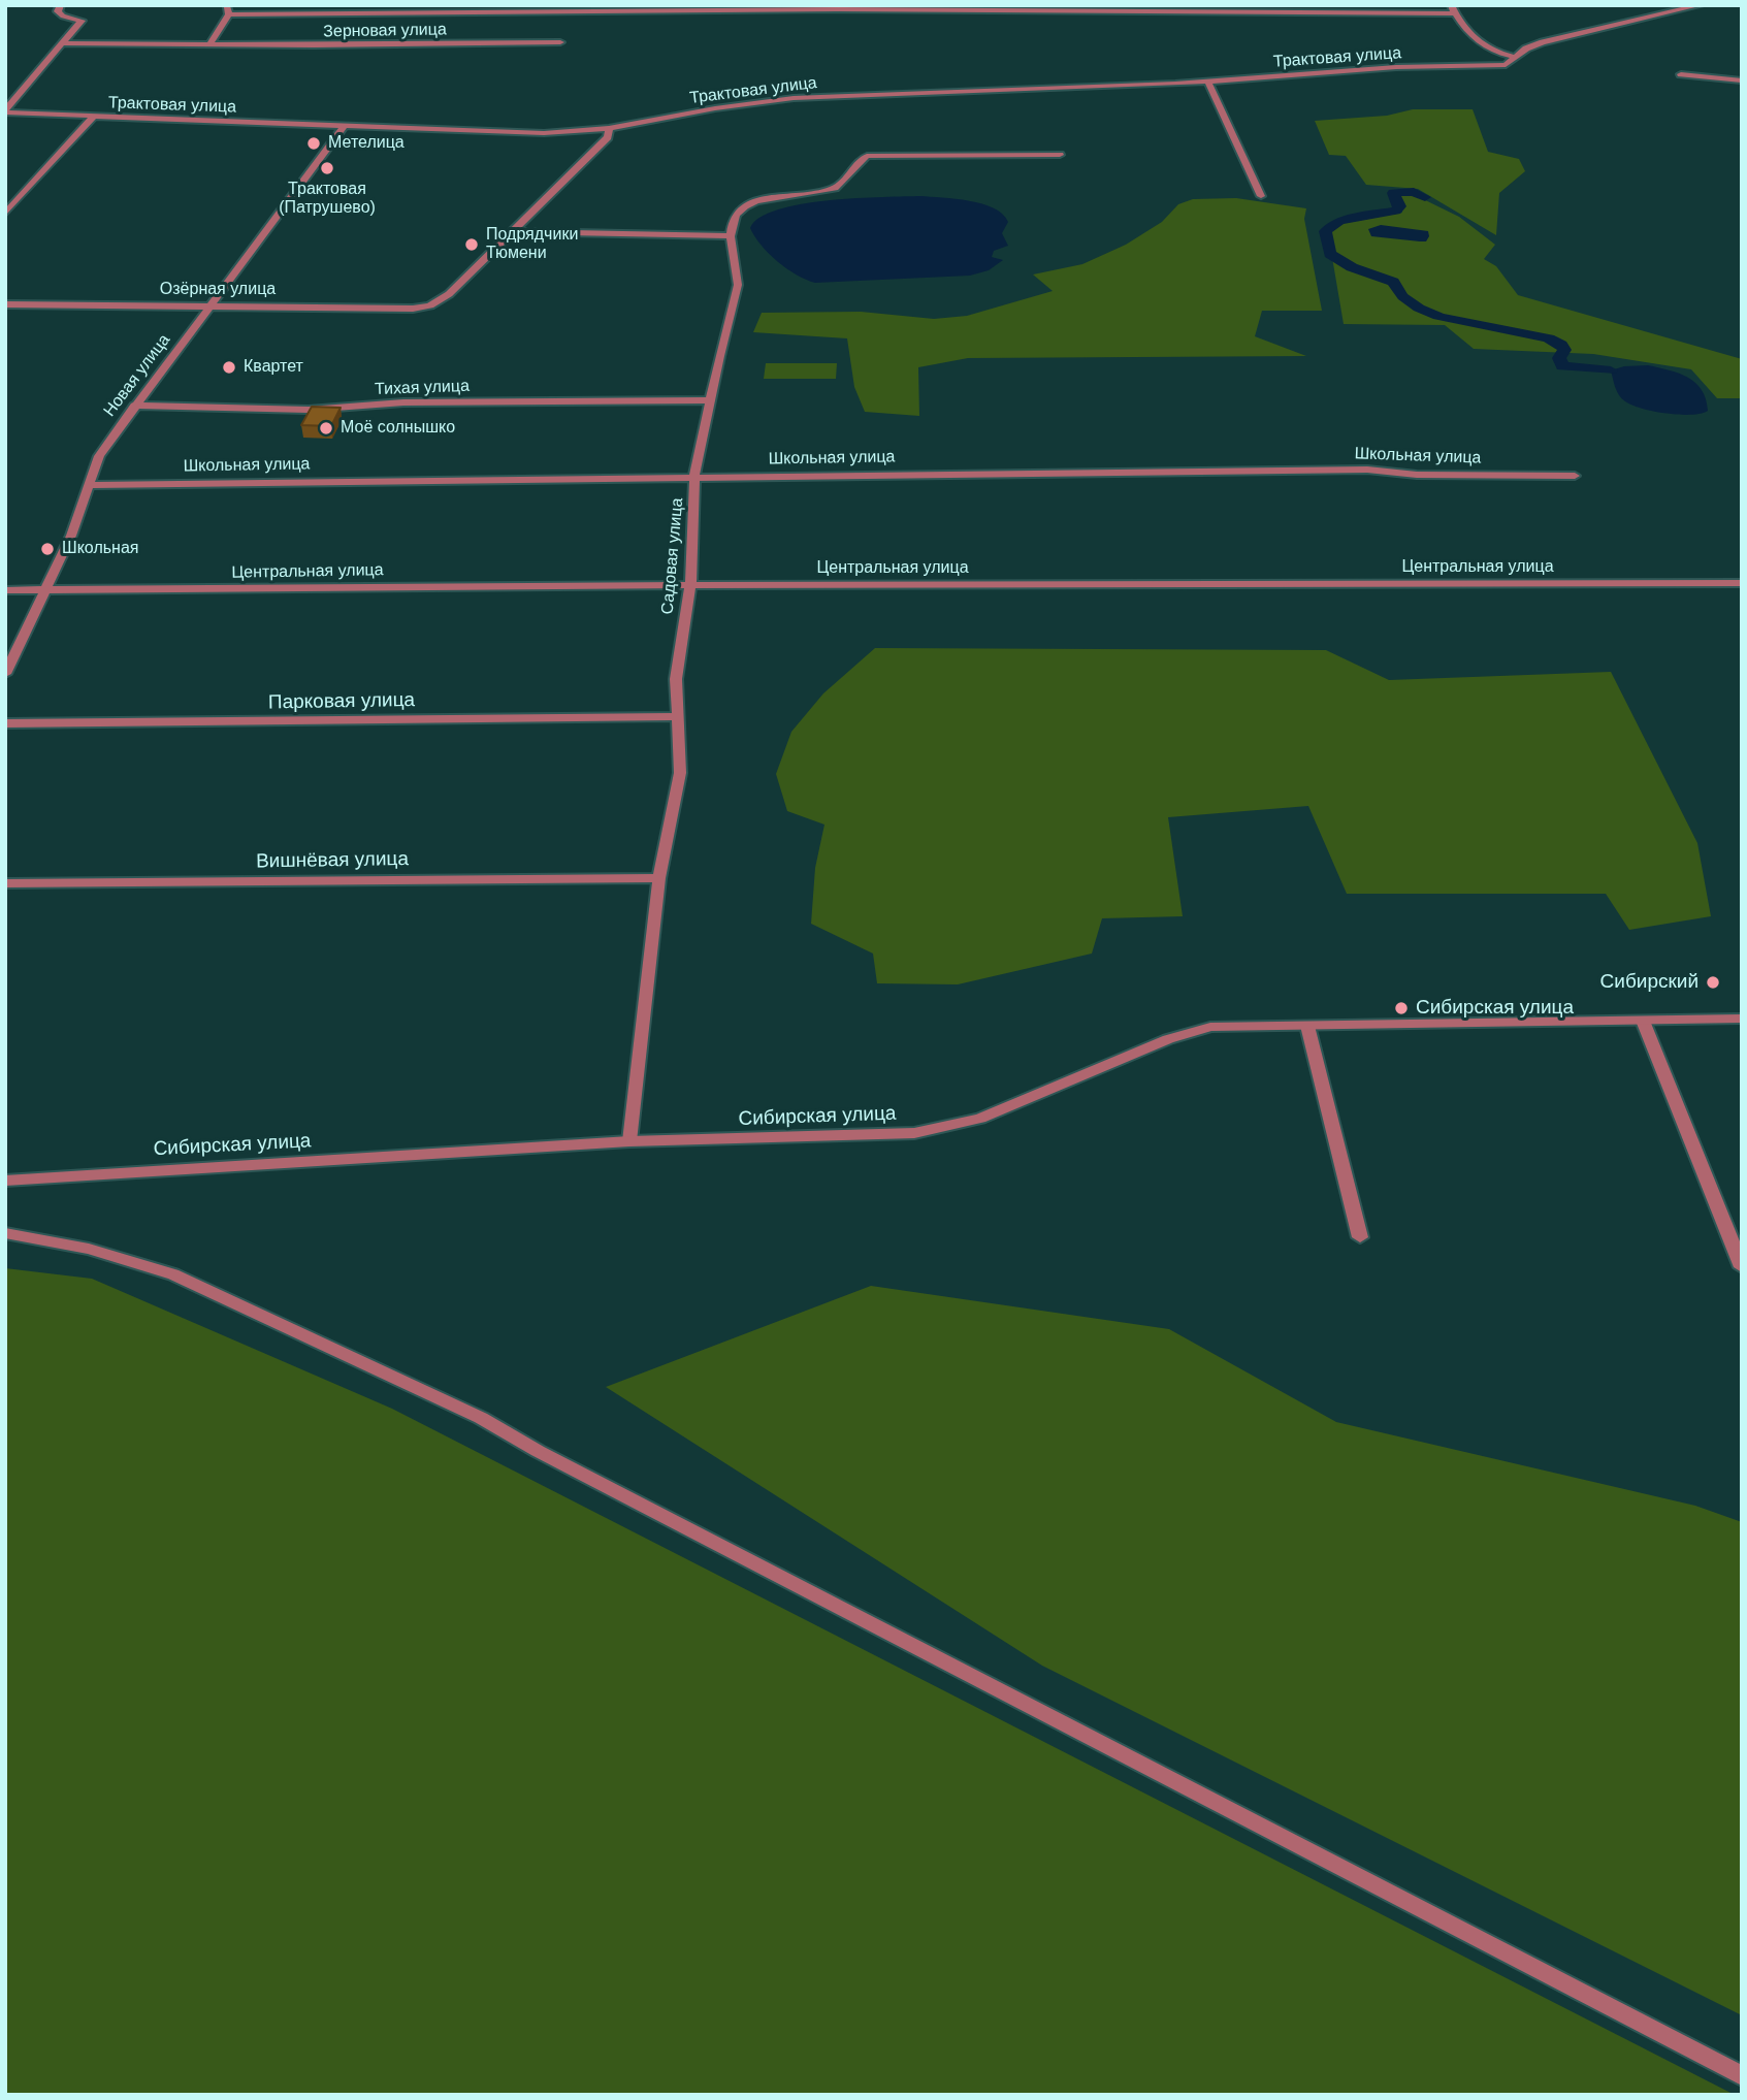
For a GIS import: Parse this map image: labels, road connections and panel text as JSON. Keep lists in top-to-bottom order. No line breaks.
{"streets":{"street":["Зерновая улица","Трактовая улица","Озёрная улица","Новая улица","Тихая улица","Школьная улица","Садовая улица","Центральная улица","Парковая улица","Вишнёвая улица","Сибирская улица"]},"crossings":[["Трактовая улица","Новая улица"],["Озёрная улица","Новая улица"],["Новая улица","Тихая улица"],["Новая улица","Школьная улица"],["Новая улица","Центральная улица"],["Тихая улица","Садовая улица"],["Школьная улица","Садовая улица"],["Садовая улица","Центральная улица"],["Садовая улица","Парковая улица"],["Садовая улица","Вишнёвая улица"],["Садовая улица","Сибирская улица"]],"places":["Метелица","Трактовая (Патрушево)","Подрядчики Тюмени","Квартет","Моё солнышко","Школьная","Сибирский","Сибирская улица"]}
